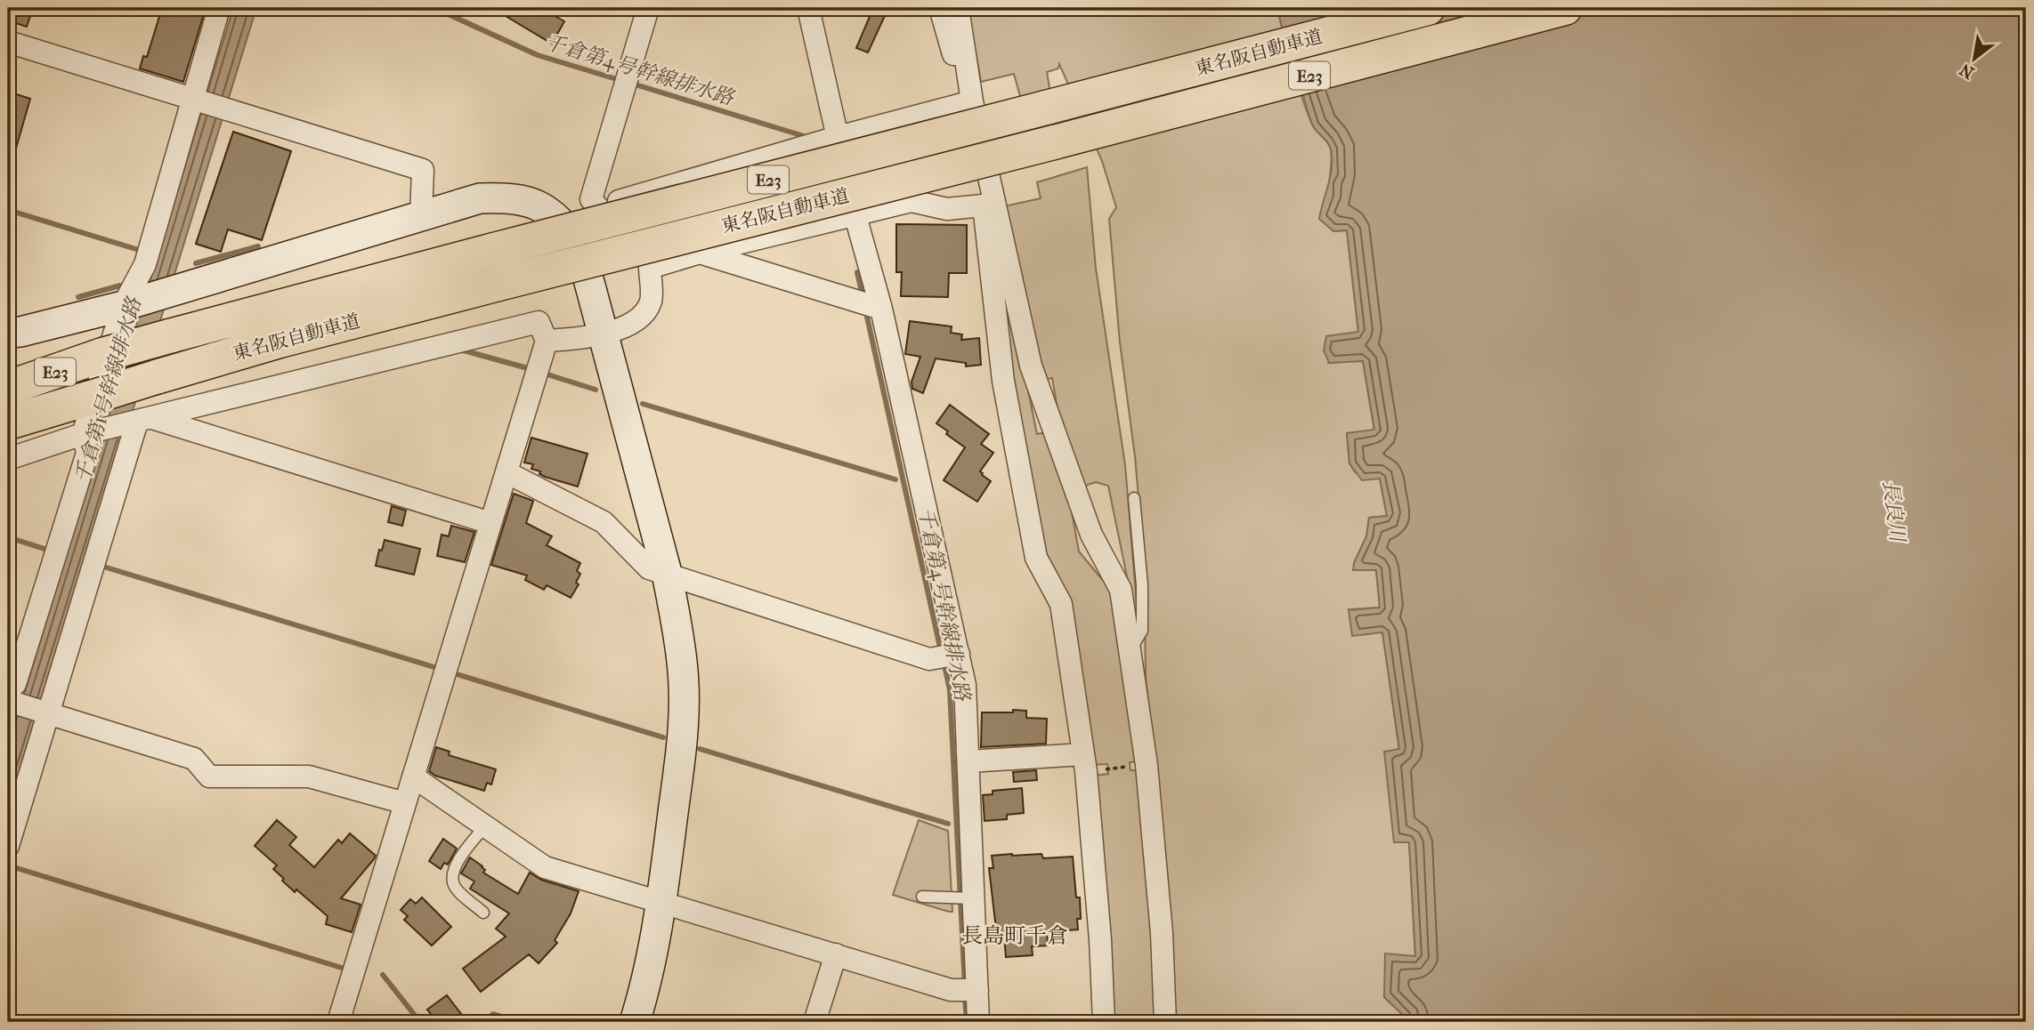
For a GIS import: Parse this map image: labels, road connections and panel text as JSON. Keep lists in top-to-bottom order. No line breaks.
{"streets":{"highway":["東名阪自動車道","E23"]},"districts":["長島町千倉"],"water":["千倉第4号幹線排水路","千倉第1号幹線排水路","長良川"],"north":"bottom left"}
